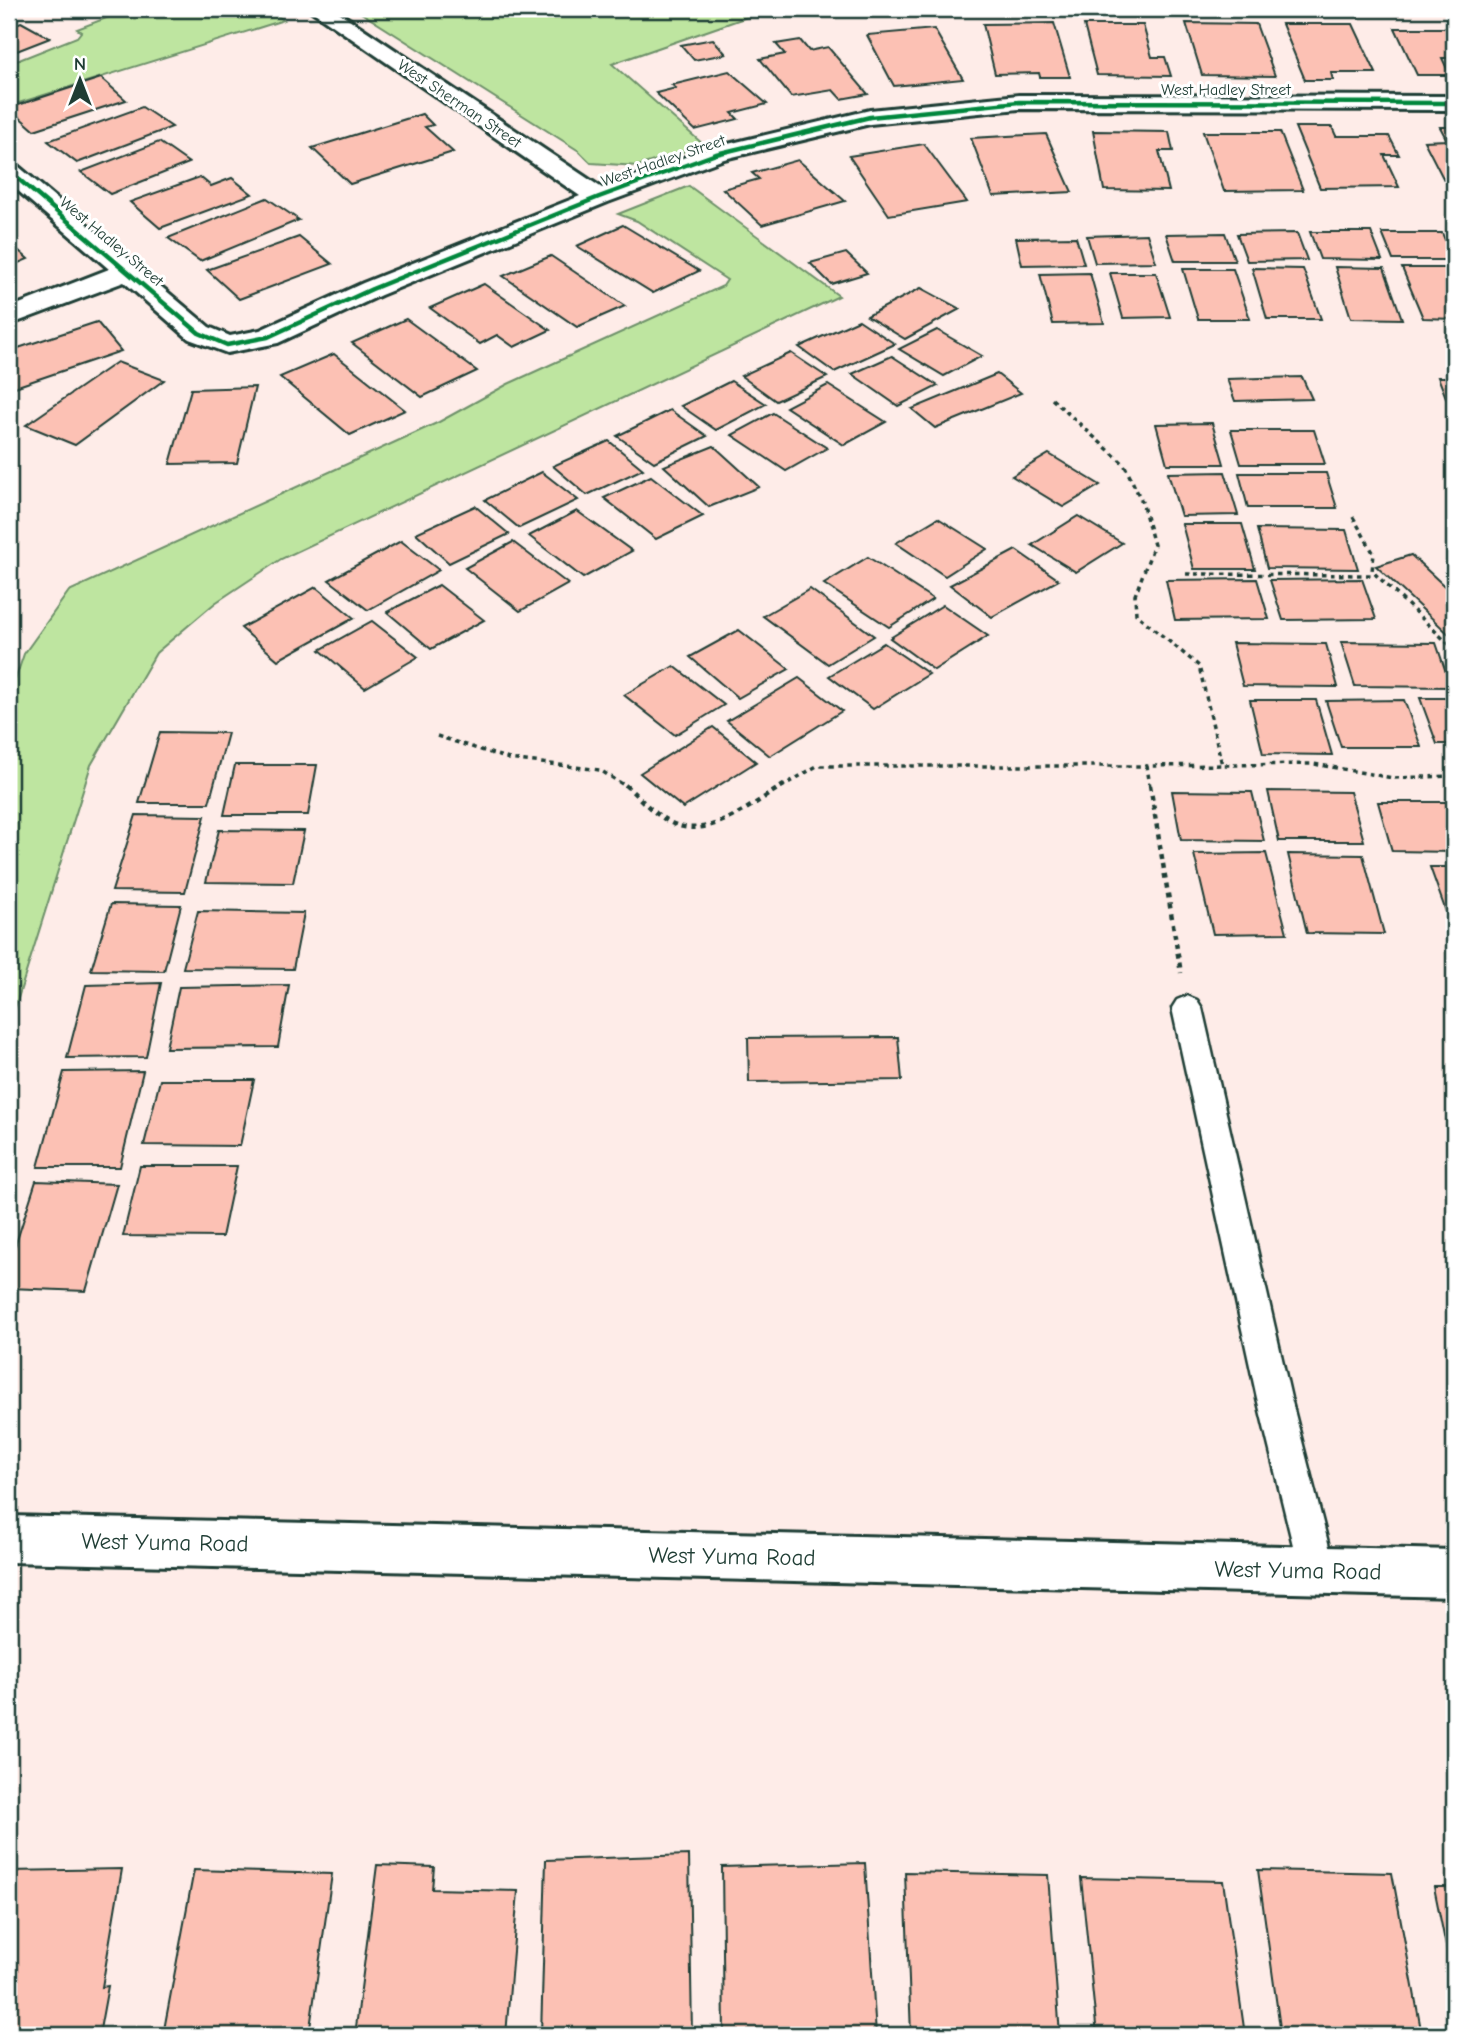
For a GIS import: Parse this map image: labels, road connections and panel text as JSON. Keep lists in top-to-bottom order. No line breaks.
{"streets":{"street":["West Hadley Street","West Sherman Street","West Yuma Road"]},"crossings":[["West Hadley Street","West Sherman Street"]],"north":"top"}
